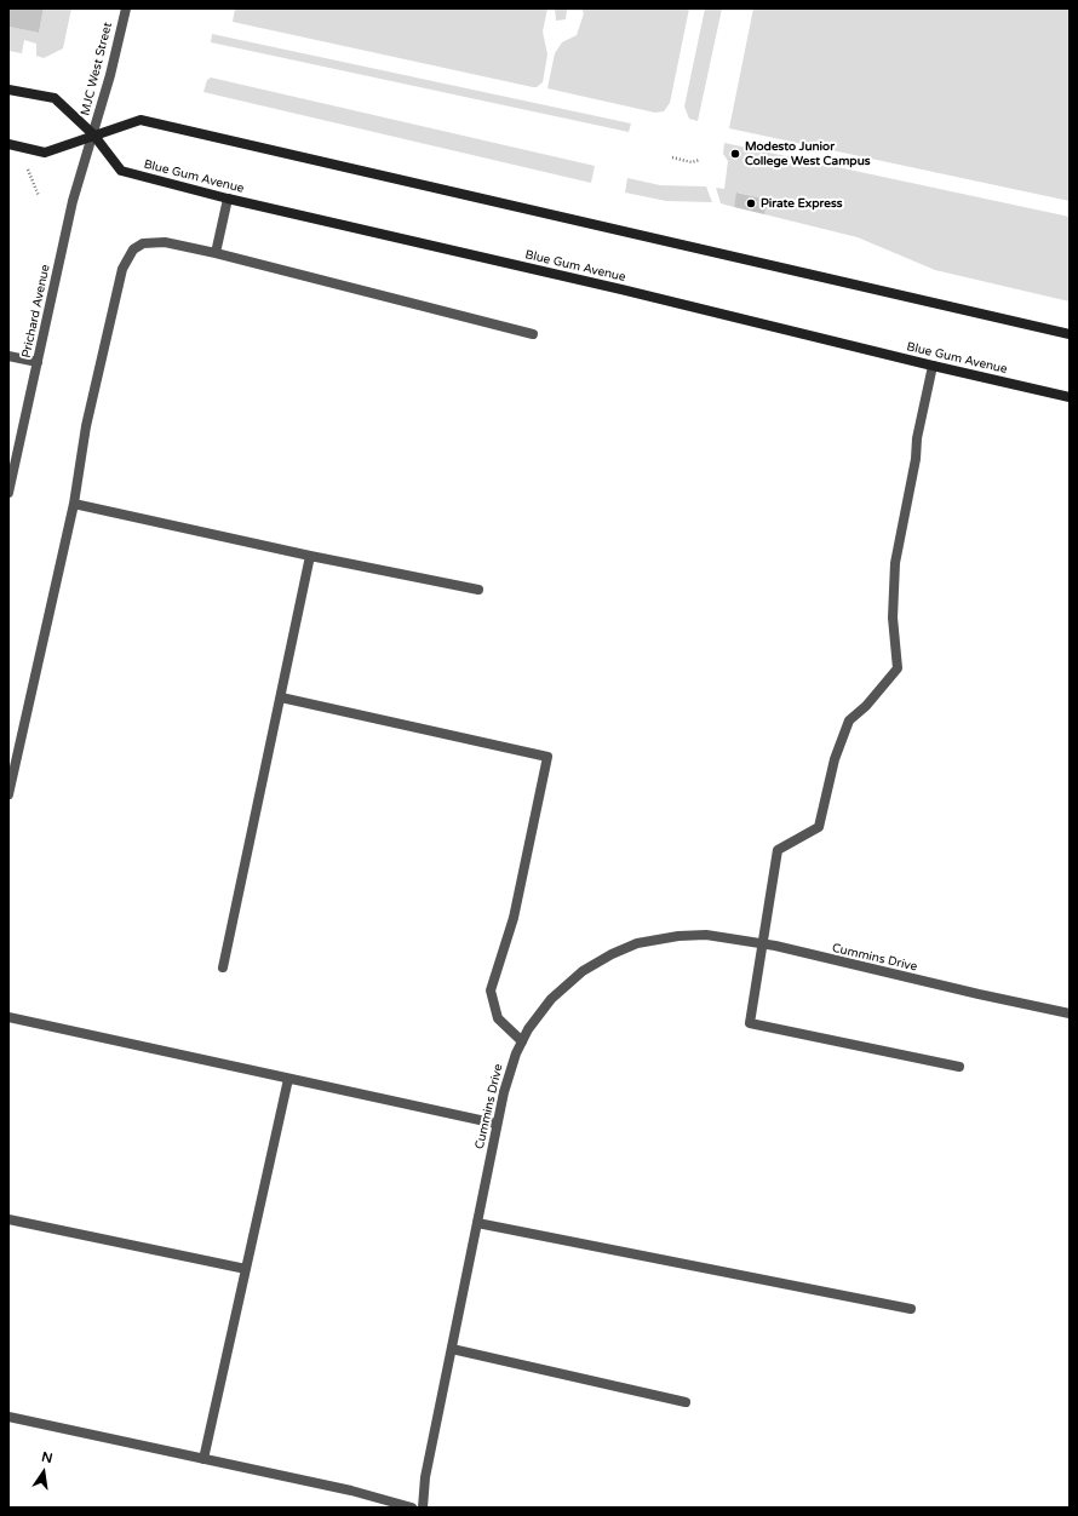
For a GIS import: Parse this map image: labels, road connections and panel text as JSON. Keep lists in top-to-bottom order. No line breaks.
{"streets":{"main road":["Blue Gum Avenue"],"street":["MJC West Street","Prichard Avenue","Cummins Drive"]},"crossings":[["MJC West Street","Blue Gum Avenue"],["MJC West Street","Prichard Avenue"],["Blue Gum Avenue","Prichard Avenue"]],"places":["Modesto Junior College West Campus","Pirate Express"],"north":"top"}
